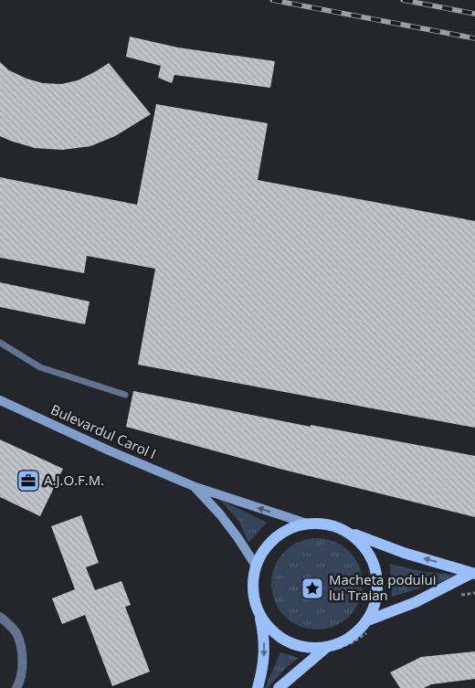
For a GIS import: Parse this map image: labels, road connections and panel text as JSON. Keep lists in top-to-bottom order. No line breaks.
{"streets":{"main road":["Bulevardul Carol I"]},"places":{"office":["A.J.O.F.M."],"place":["Macheta podului lui Traian"]}}
